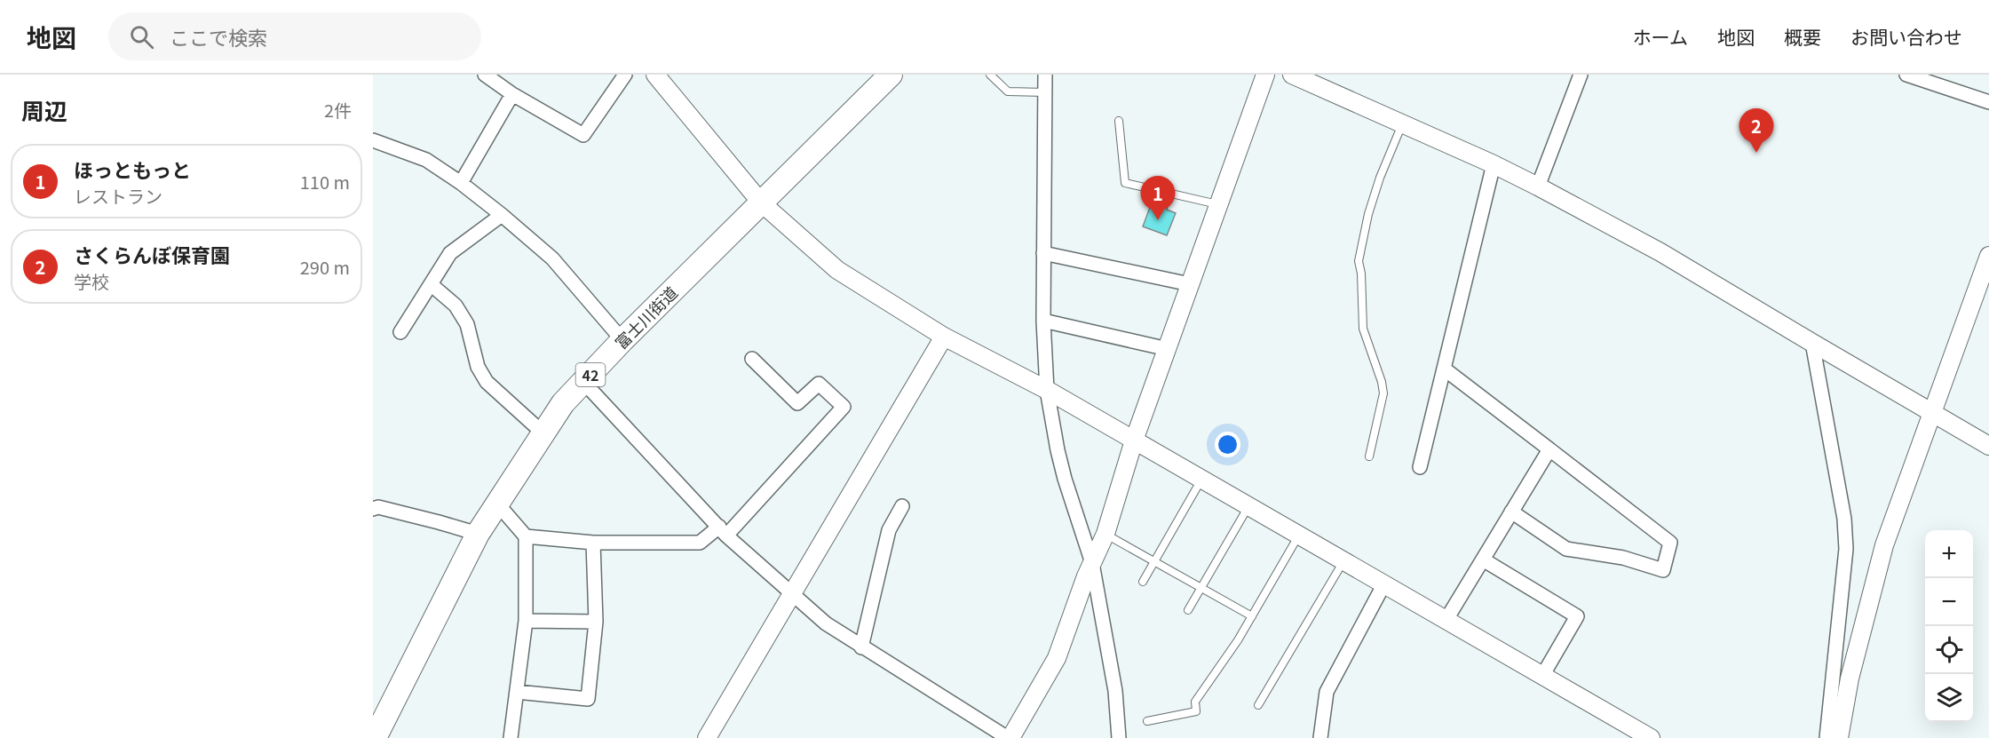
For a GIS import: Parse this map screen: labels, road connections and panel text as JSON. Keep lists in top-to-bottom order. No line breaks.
{"streets":{"main road":["富士川街道","42"]},"page":{"header":"地図","search":"ここで検索","nav":["ホーム","地図","概要","お問い合わせ"],"heading":["周辺","2件"],"pins":["2","1"],"list":[{"mark":"1","name":"ほっともっと","note":"レストラン","value":"110 m"},{"mark":"2","name":"さくらんぼ保育園","note":"学校","value":"290 m"}],"map_buttons":["+","−"]}}
